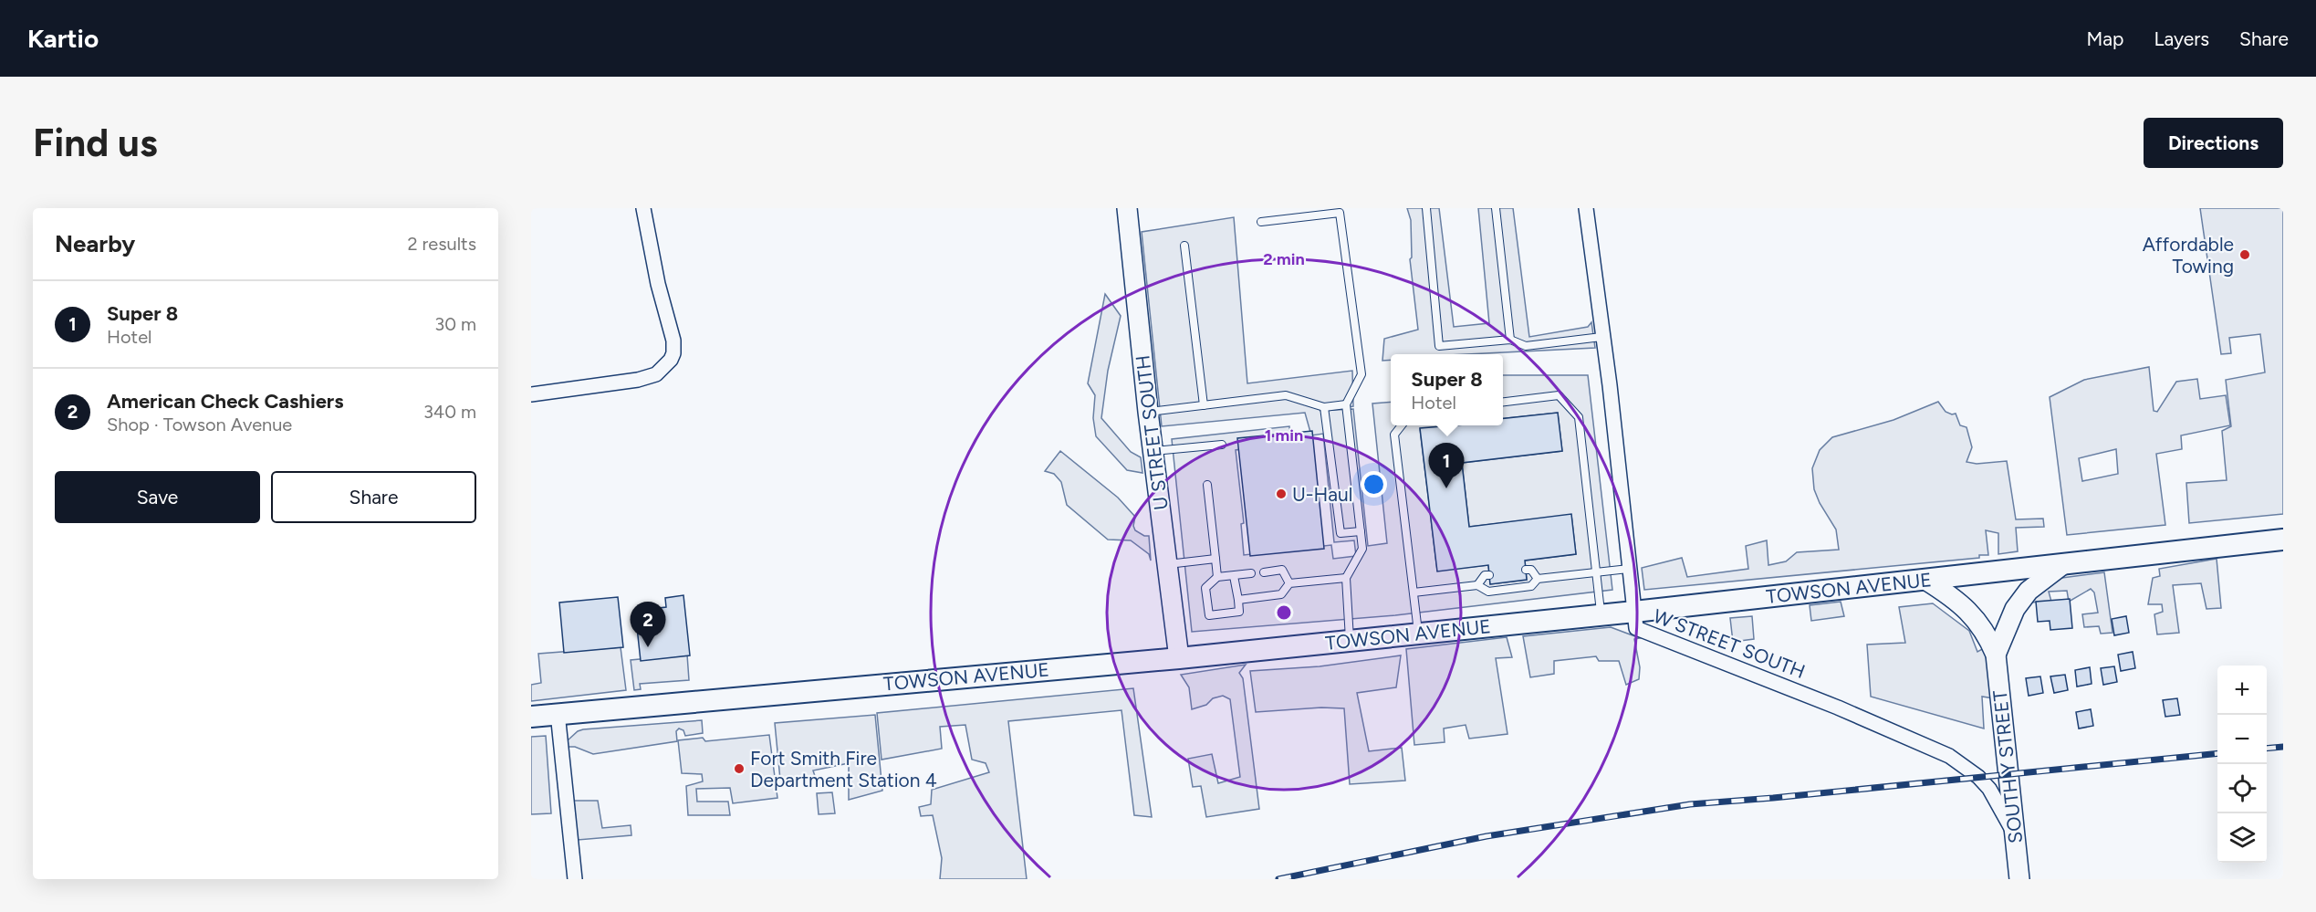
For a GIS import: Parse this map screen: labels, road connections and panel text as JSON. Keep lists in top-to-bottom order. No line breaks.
{"streets":{"main road":["TOWSON AVENUE"],"street":["U STREET SOUTH","W STREET SOUTH","SOUTH Y STREET"]},"crossings":[["U STREET SOUTH","TOWSON AVENUE"],["TOWSON AVENUE","W STREET SOUTH"],["TOWSON AVENUE","SOUTH Y STREET"],["W STREET SOUTH","SOUTH Y STREET"]],"places":["Affordable Towing","U-Haul","Fort Smith Fire Department Station 4"],"page":{"header":"Kartio","nav":["Map","Layers","Share"],"buttons":["Directions",["Save","Share"]],"title":"Find us","heading":["Nearby","2 results"],"list":[{"mark":"1","name":"Super 8","note":"Hotel","value":"30 m"},{"mark":"2","name":"American Check Cashiers","note":"Shop · Towson Avenue","value":"340 m"}],"popup":["Super 8","Hotel"],"pins":["1","2"],"map_buttons":["+","−"]},"rings":["2 min","1 min"]}
